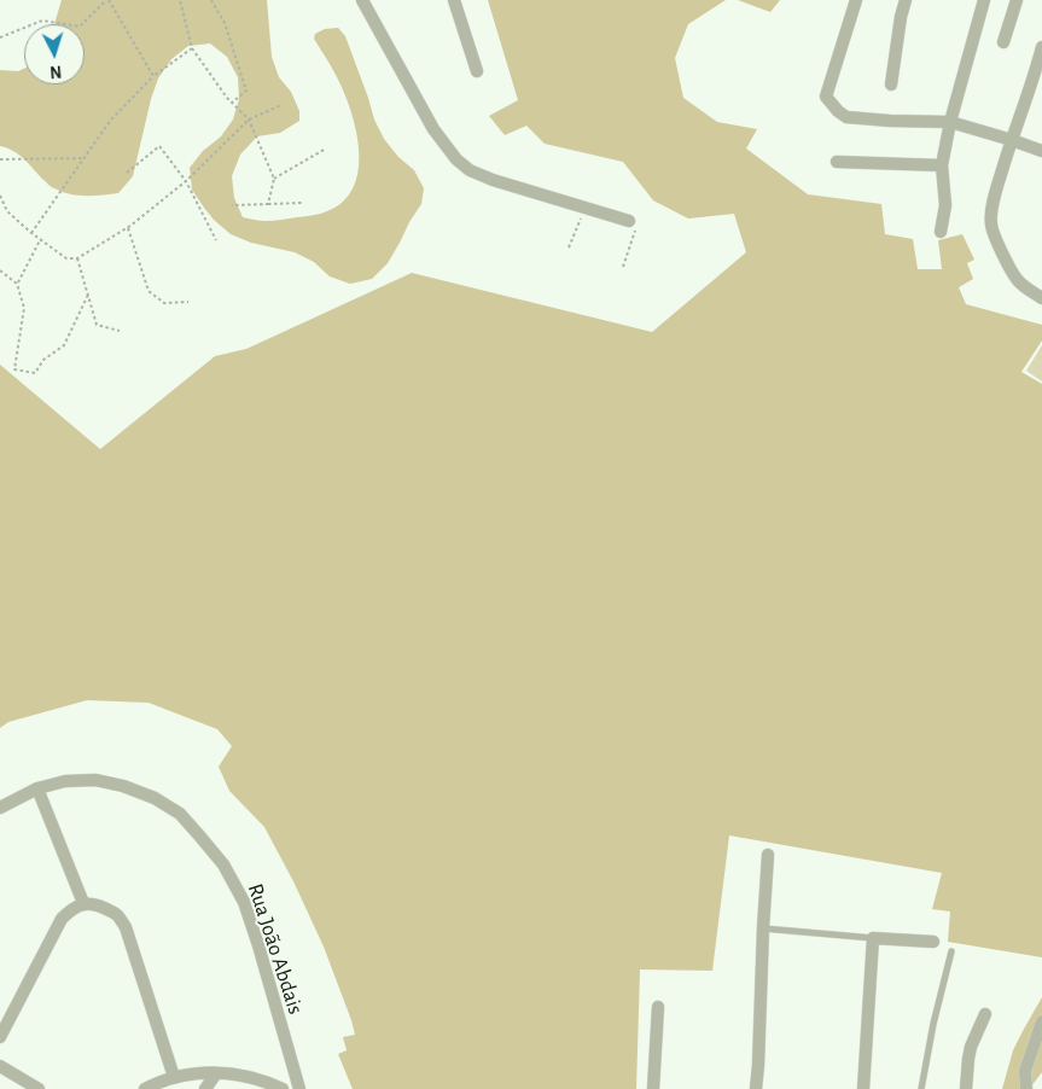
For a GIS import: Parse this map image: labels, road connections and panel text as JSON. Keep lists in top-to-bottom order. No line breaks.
{"streets":{"street":["Rua João Abdais"]},"north":"bottom"}
